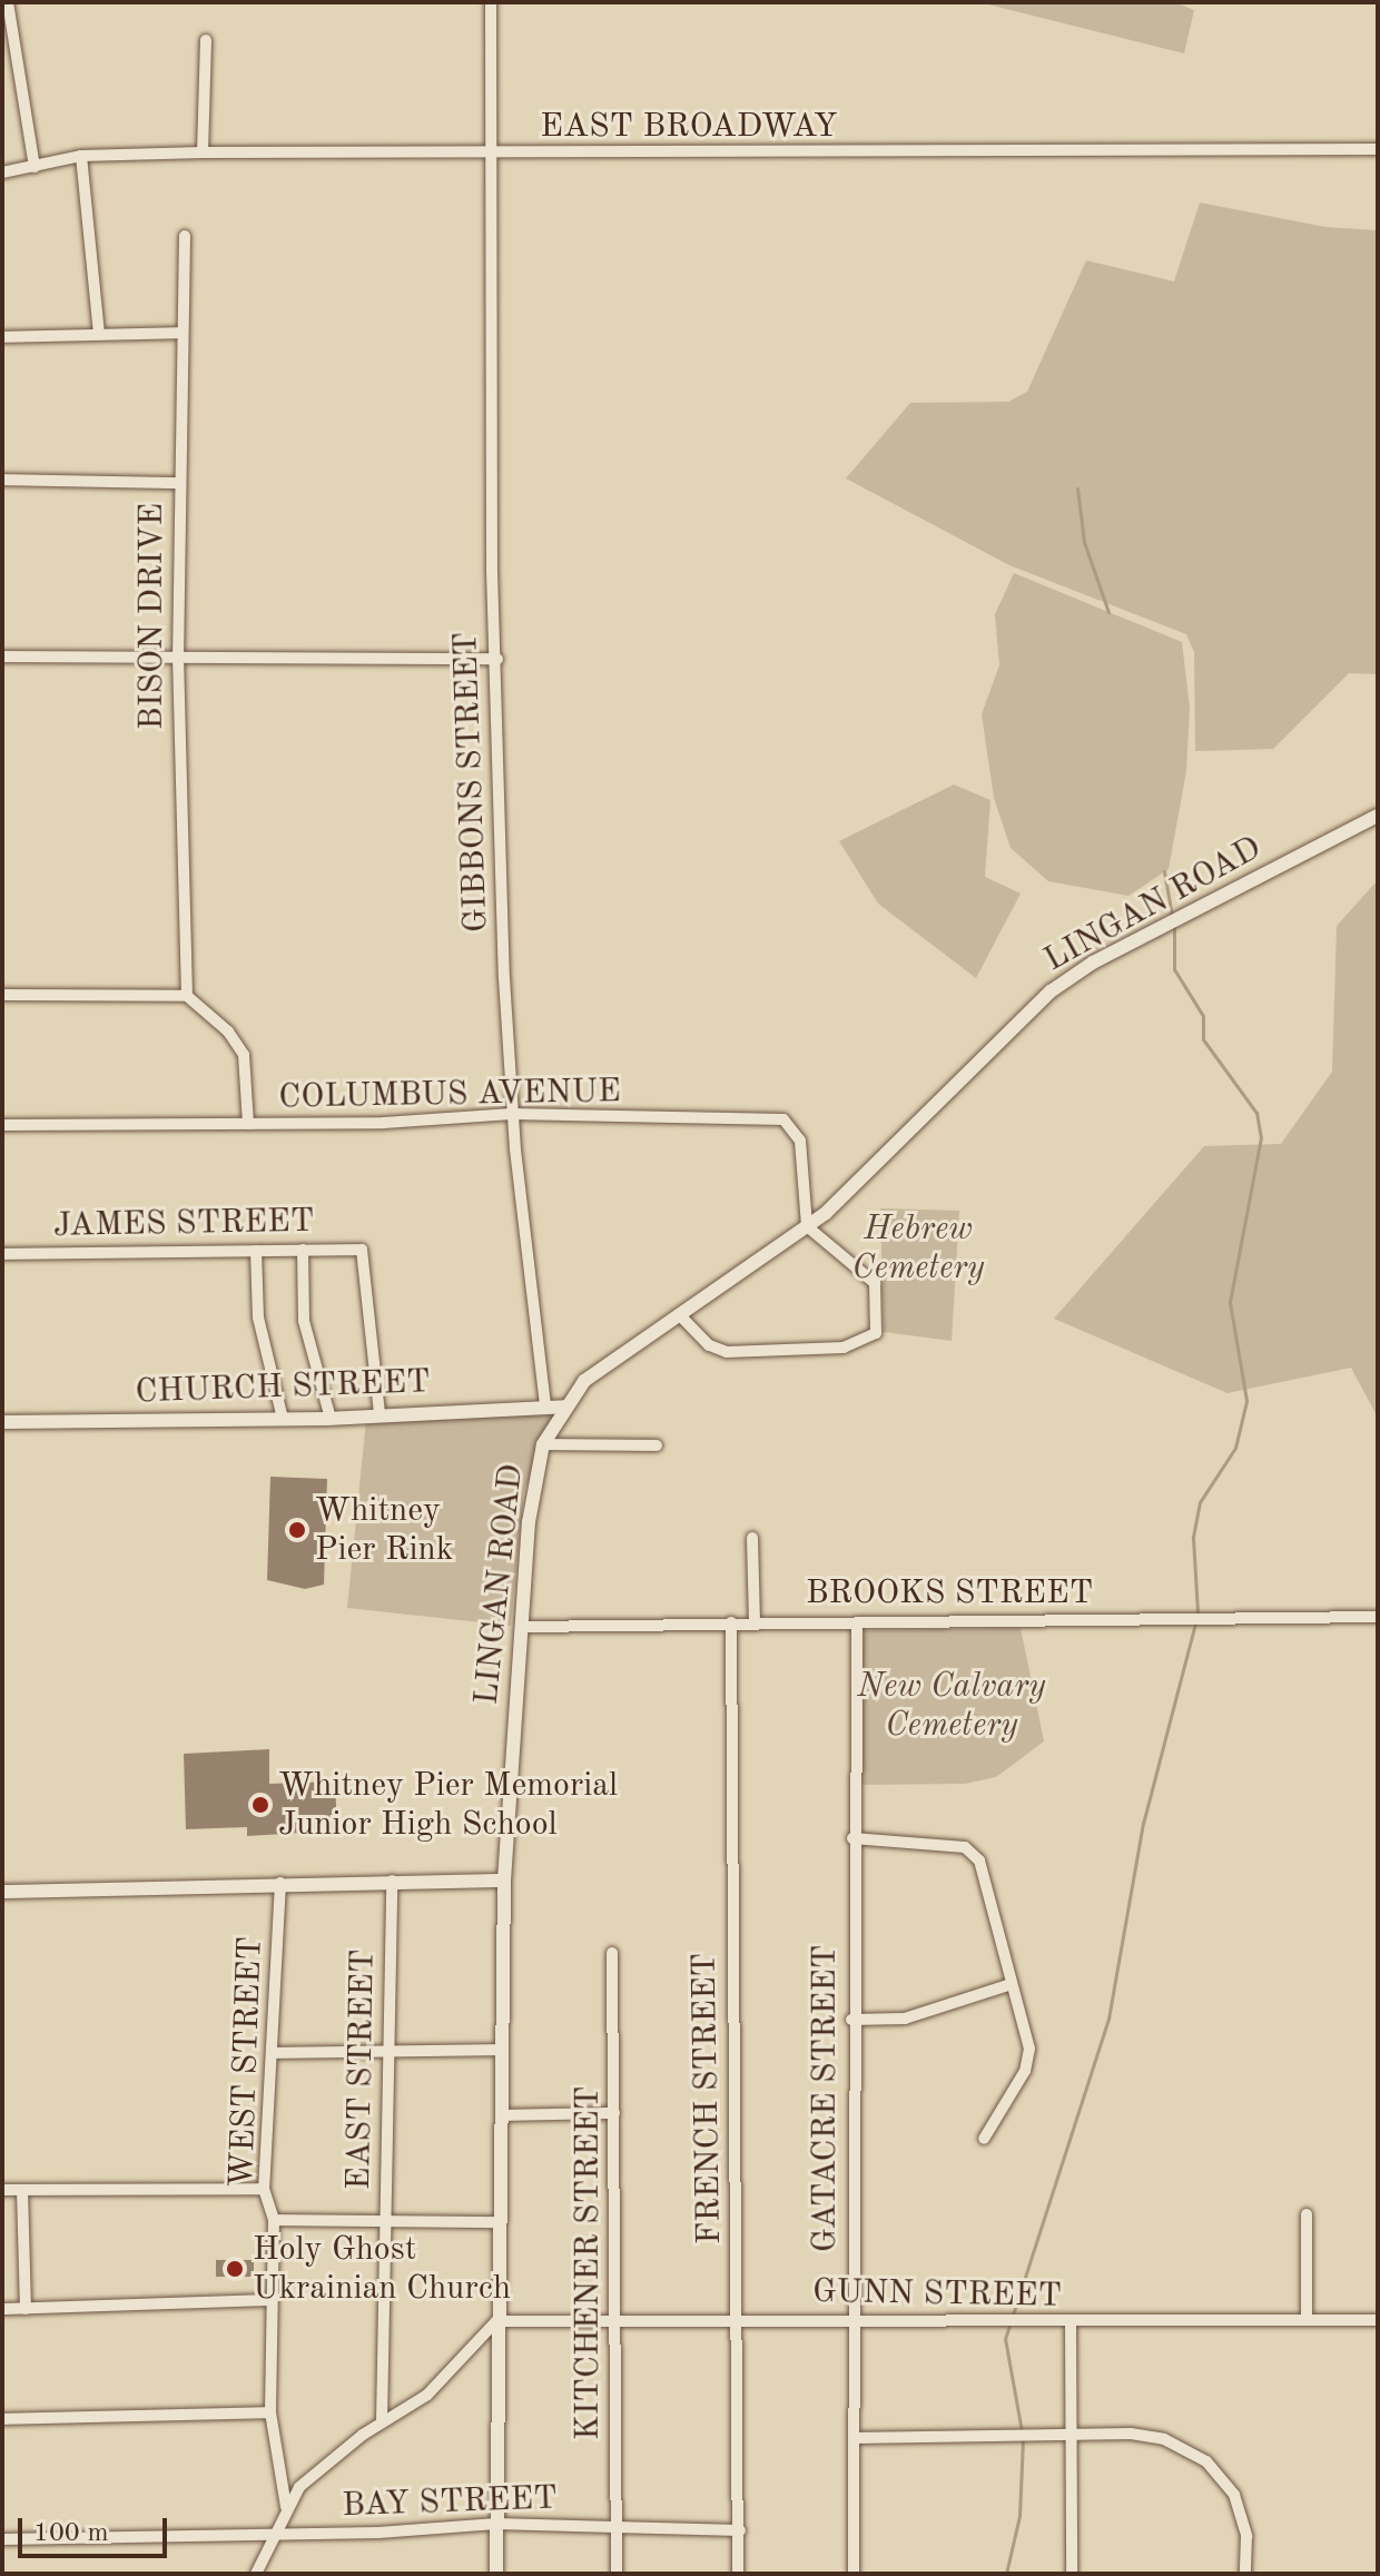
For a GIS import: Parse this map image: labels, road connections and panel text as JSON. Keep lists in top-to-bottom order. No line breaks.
{"streets":{"street":["EAST BROADWAY","BISON DRIVE","GIBBONS STREET","LINGAN ROAD","COLUMBUS AVENUE","JAMES STREET","CHURCH STREET","BROOKS STREET","WEST STREET","EAST STREET","FRENCH STREET","GATACRE STREET","KITCHENER STREET","GUNN STREET","BAY STREET"]},"crossings":[["EAST BROADWAY","GIBBONS STREET"],["GIBBONS STREET","COLUMBUS AVENUE"],["GIBBONS STREET","CHURCH STREET"],["LINGAN ROAD","COLUMBUS AVENUE"],["LINGAN ROAD","CHURCH STREET"],["LINGAN ROAD","BROOKS STREET"],["LINGAN ROAD","GUNN STREET"],["LINGAN ROAD","BAY STREET"],["JAMES STREET","CHURCH STREET"],["BROOKS STREET","FRENCH STREET"],["BROOKS STREET","GATACRE STREET"],["FRENCH STREET","GUNN STREET"],["FRENCH STREET","BAY STREET"],["GATACRE STREET","GUNN STREET"],["KITCHENER STREET","GUNN STREET"],["KITCHENER STREET","BAY STREET"]],"parks":["Hebrew Cemetery","New Calvary Cemetery"],"places":["Whitney Pier Rink","Whitney Pier Memorial Junior High School","Holy Ghost Ukrainian Church"],"scale_bar":"100 m"}
